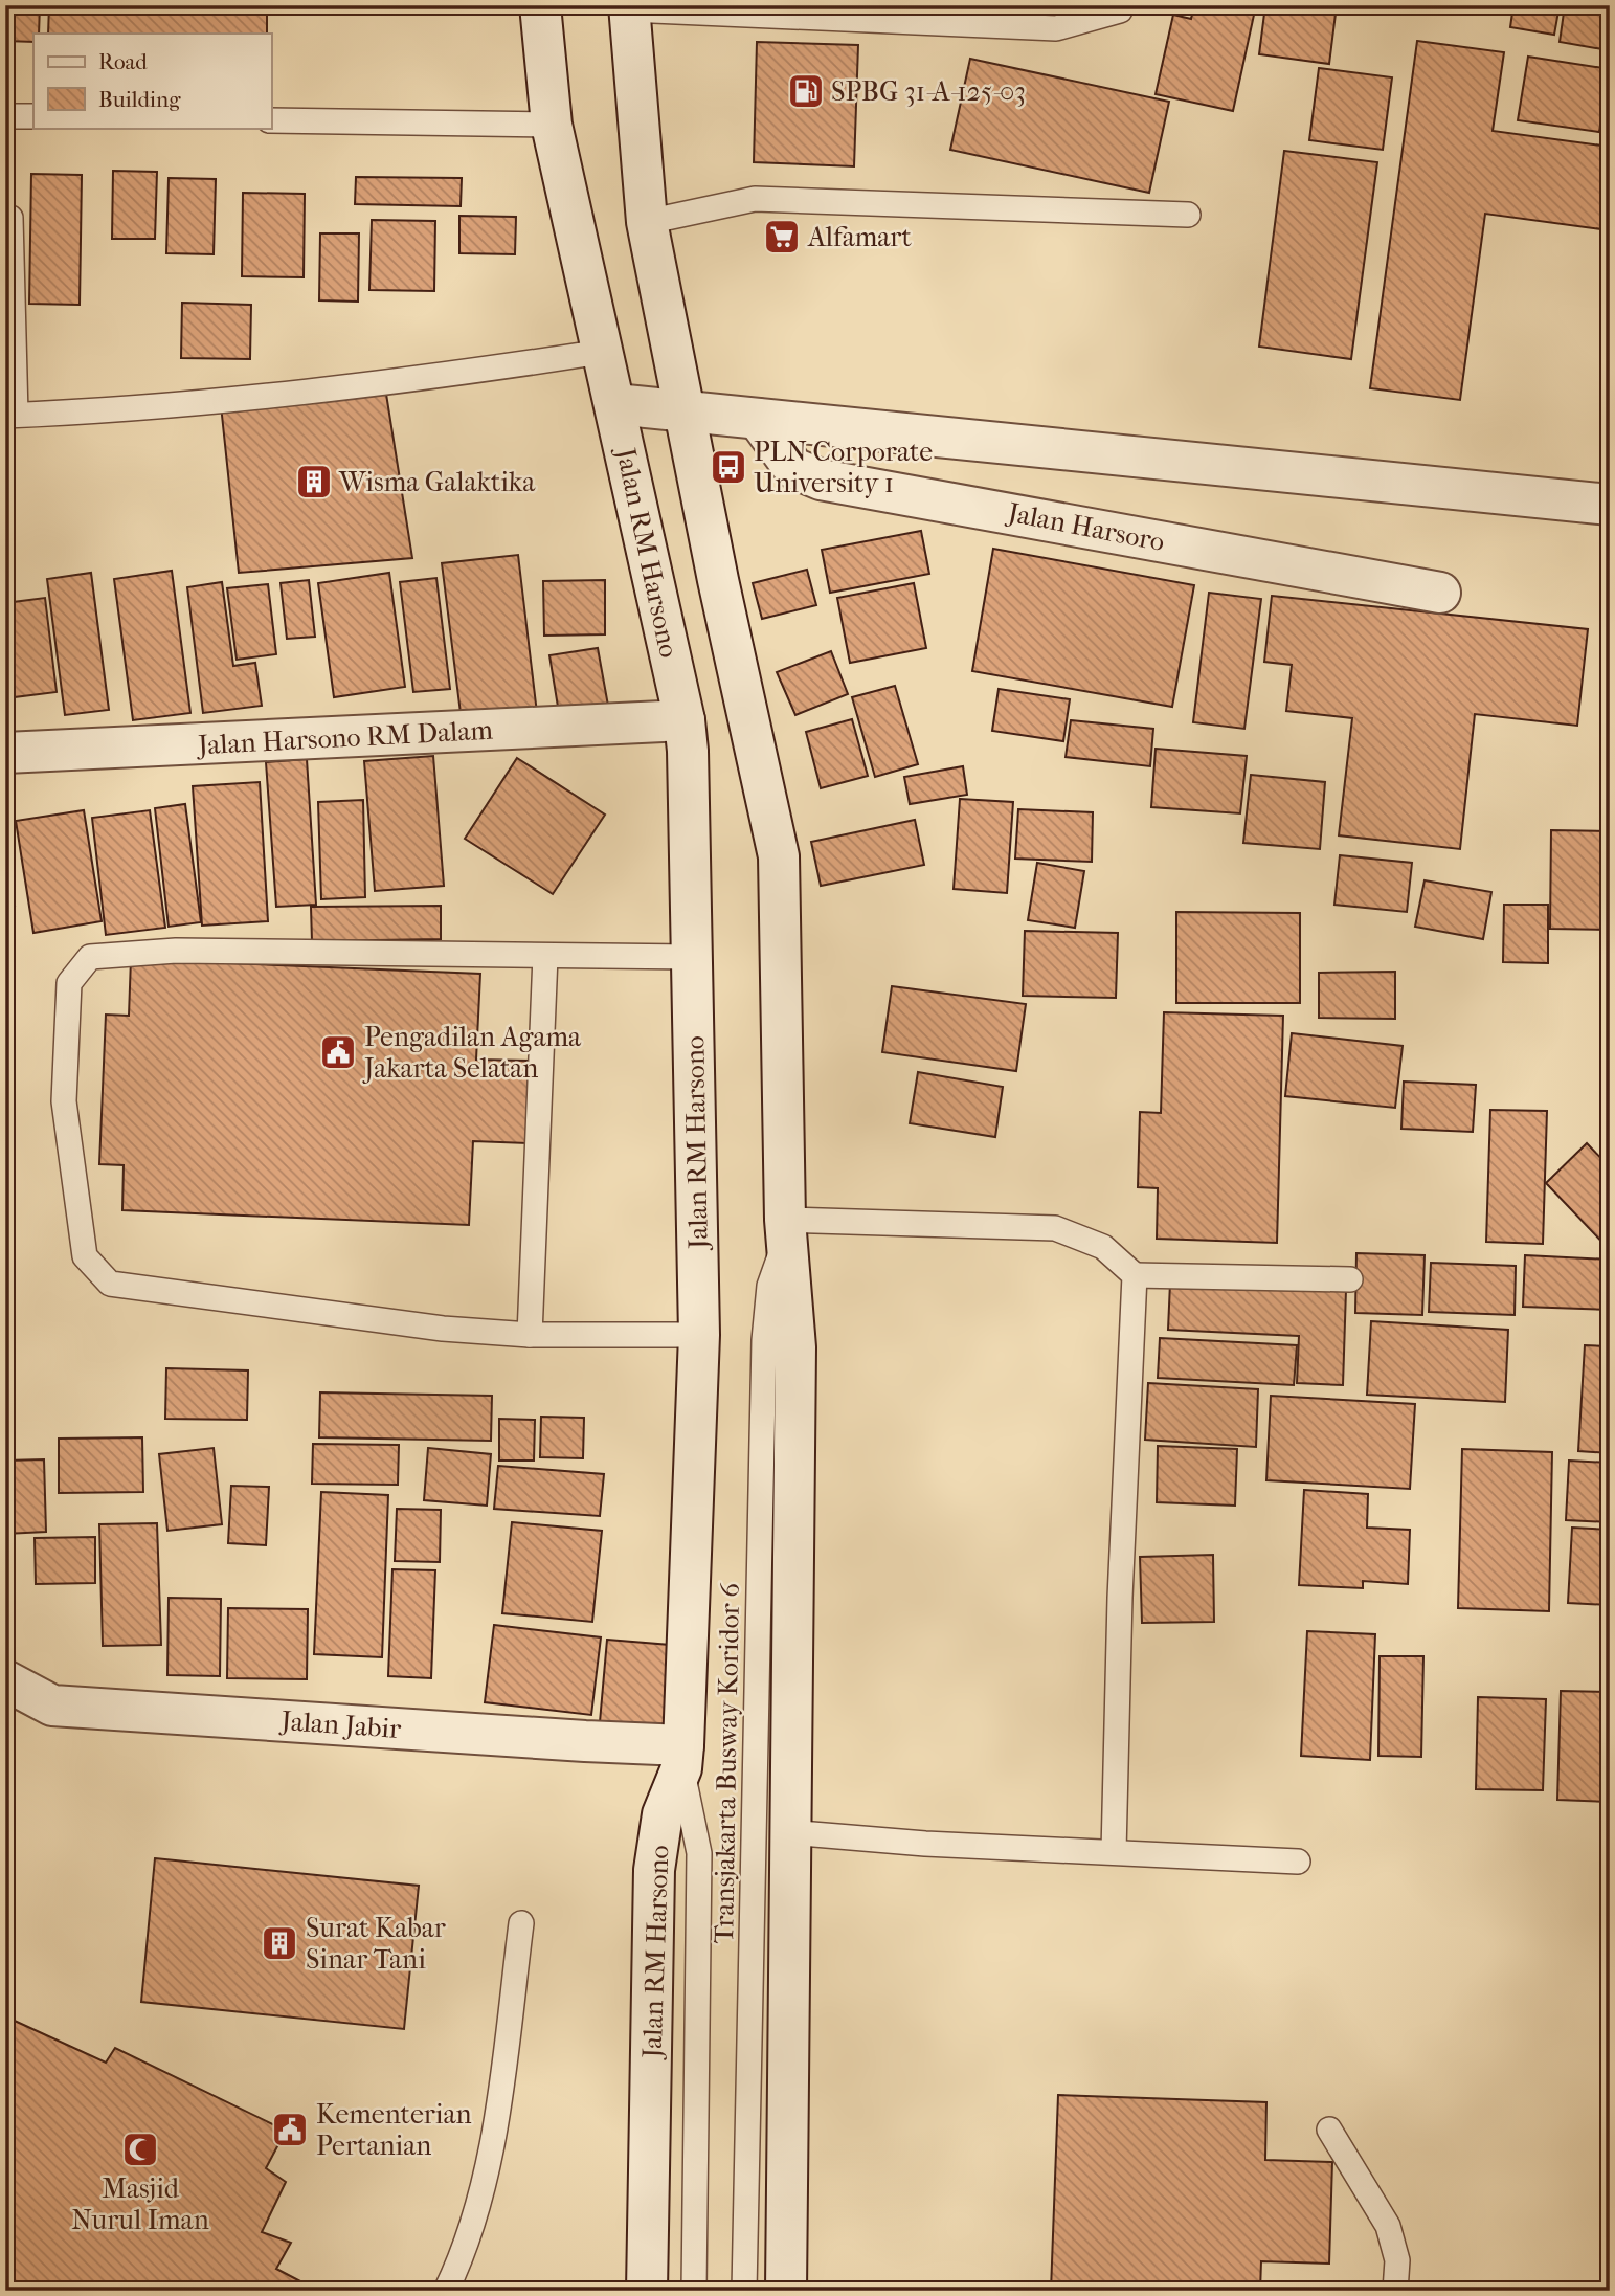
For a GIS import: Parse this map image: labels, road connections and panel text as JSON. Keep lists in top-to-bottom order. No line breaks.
{"streets":{"main road":["Jalan Harsoro","Jalan RM Harsono","Jalan Harsono RM Dalam","Jalan Jabir"],"lane":["Transjakarta Busway Koridor 6"]},"crossings":[["Jalan RM Harsono","Jalan Harsono RM Dalam"],["Jalan RM Harsono","Jalan Jabir"],["Jalan RM Harsono","Transjakarta Busway Koridor 6"],["Jalan Jabir","Transjakarta Busway Koridor 6"]],"places":{"fuel station":["SPBG 31-A-125-03"],"supermarket":["Alfamart"],"bus stop":["PLN Corporate University 1"],"building":["Wisma Galaktika","Surat Kabar Sinar Tani"],"public building":["Pengadilan Agama Jakarta Selatan","Kementerian Pertanian"],"mosque":["Masjid Nurul Iman"]},"legend":["Road","Building"]}
